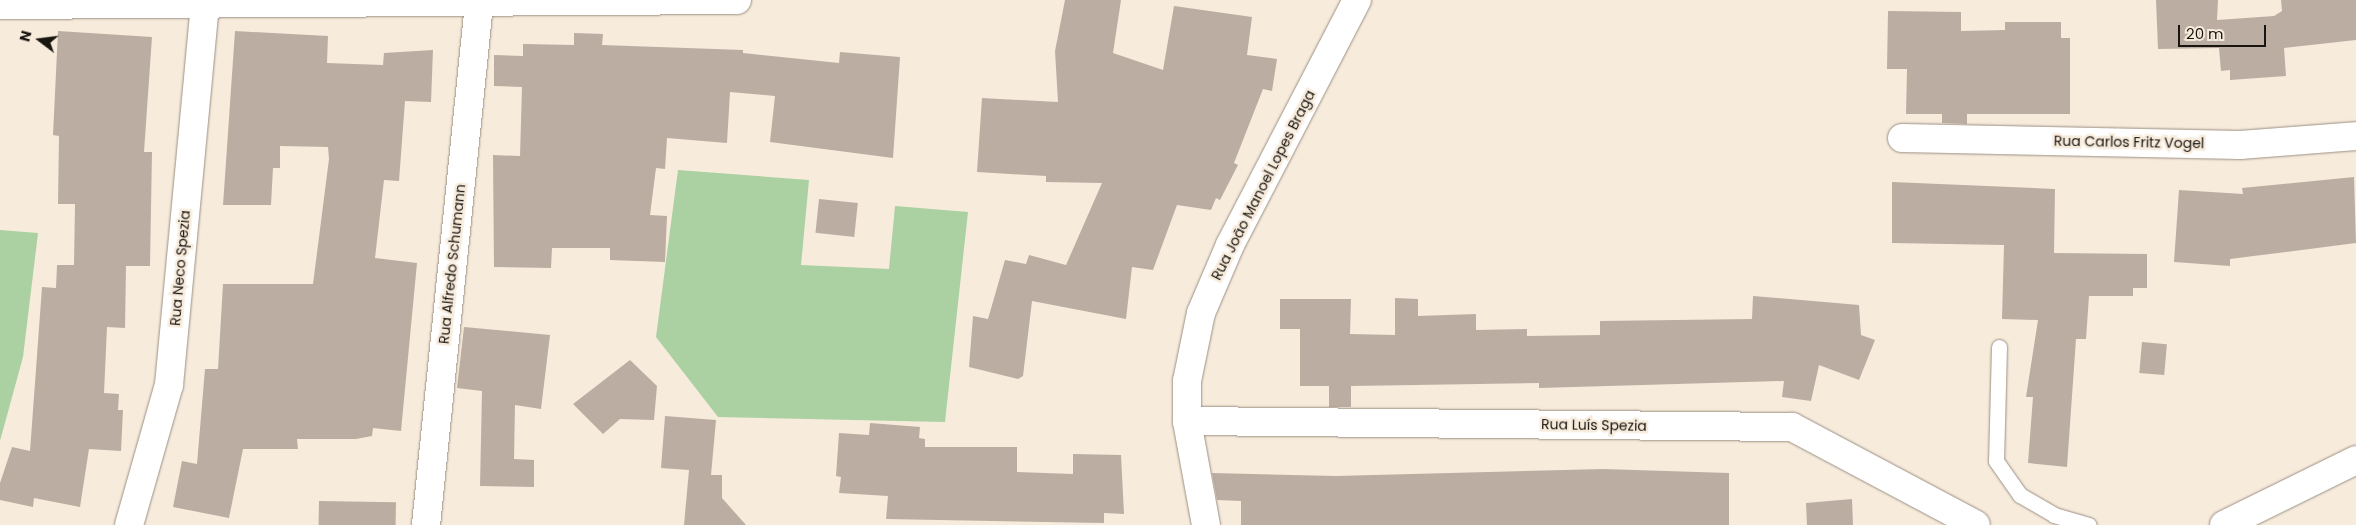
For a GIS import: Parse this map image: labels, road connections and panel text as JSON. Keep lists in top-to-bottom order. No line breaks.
{"streets":{"street":["Rua Carlos Fritz Vogel","Rua João Manoel Lopes Braga","Rua Alfredo Schumann","Rua Neco Spezia","Rua Luís Spezia"]},"crossings":[["Rua João Manoel Lopes Braga","Rua Luís Spezia"]],"scale_bar":"20 m","north":"left"}
